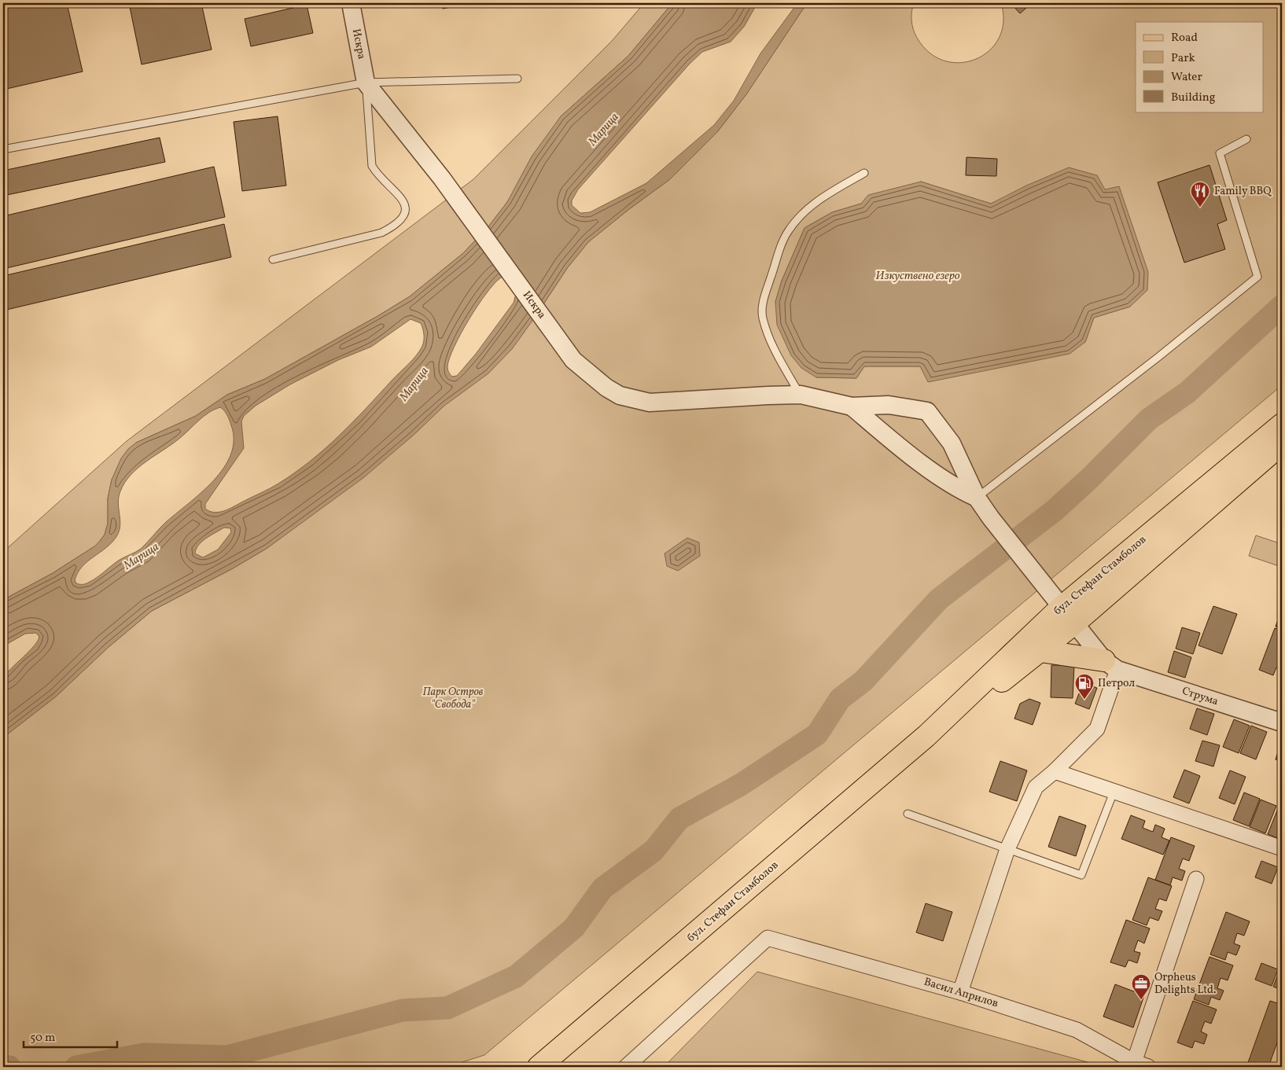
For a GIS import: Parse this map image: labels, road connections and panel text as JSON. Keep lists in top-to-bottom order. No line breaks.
{"streets":{"main road":["бул. Стефан Стамболов"],"street":["Искра","Струма","Васил Априлов"]},"crossings":[["Искра","бул. Стефан Стамболов"],["Искра","Струма"]],"water":["Марица","Изкуствено езеро"],"parks":["Парк Остров \"Свобода\""],"places":{"restaurant":["Family BBQ"],"fuel station":["Петрол"],"office":["Orpheus Delights Ltd."]},"legend":["Road","Park","Water","Building"],"scale_bar":"50 m"}
